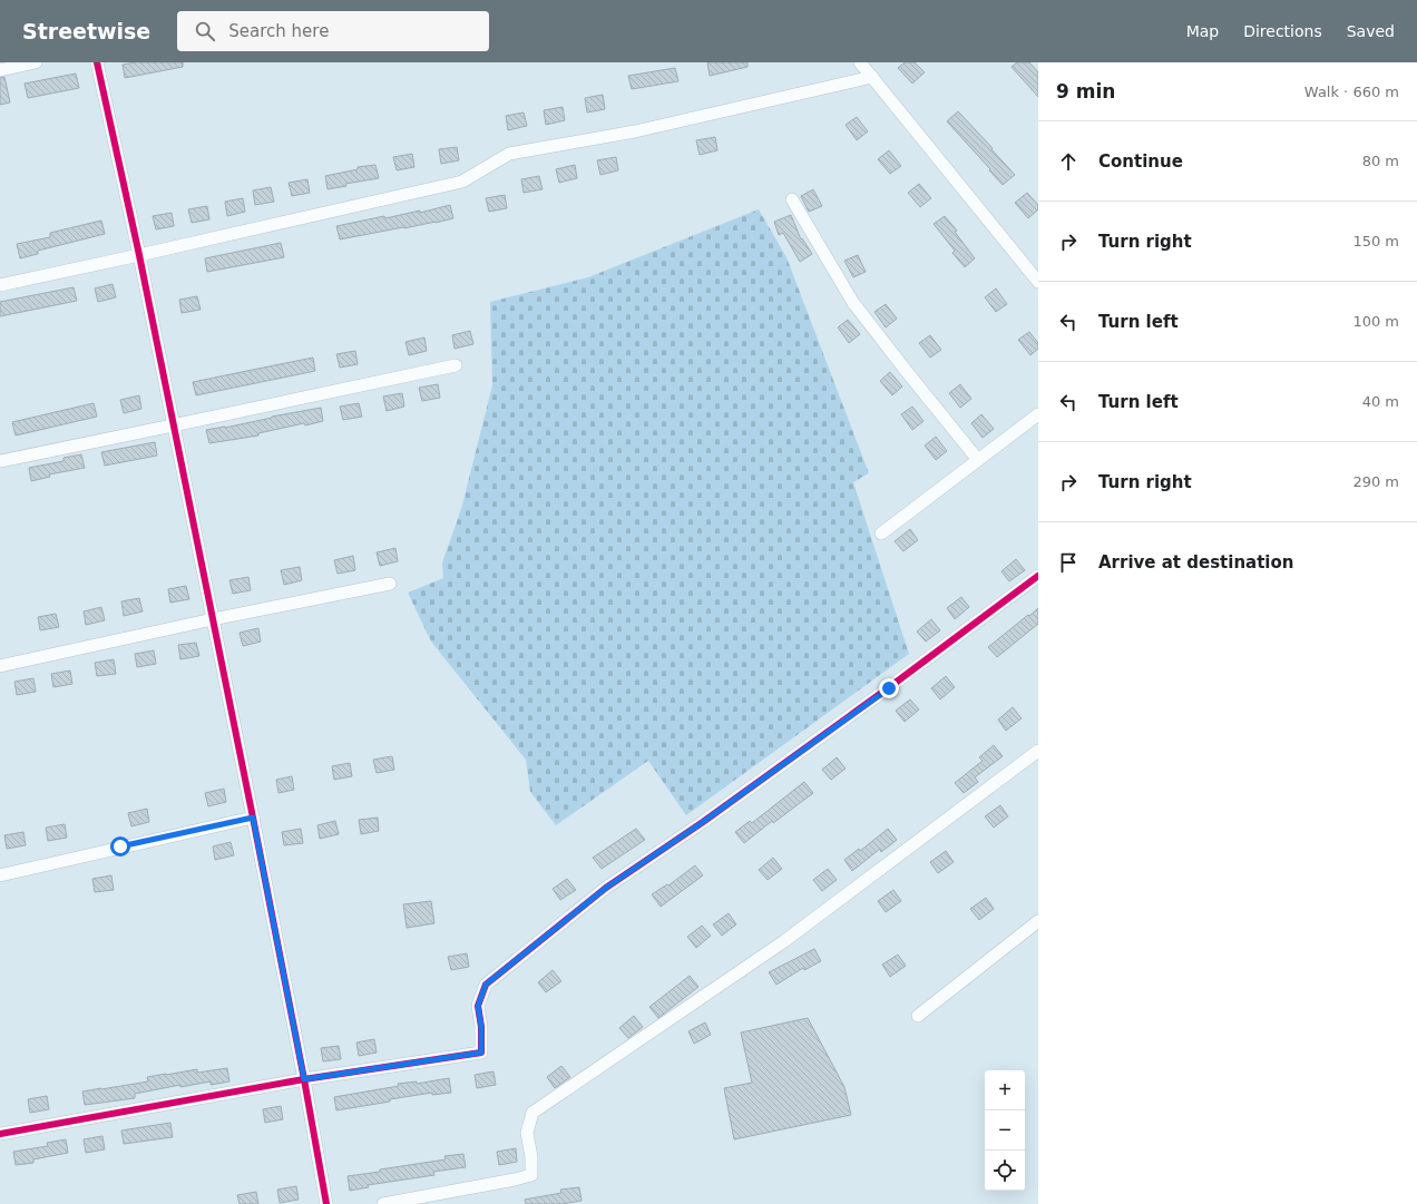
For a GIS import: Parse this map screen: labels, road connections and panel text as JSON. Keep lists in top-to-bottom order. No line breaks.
{"page":{"header":"Streetwise","search":"Search here","nav":["Map","Directions","Saved"],"heading":["9 min","Walk · 660 m"],"list":[["Continue","80 m"],["Turn right","150 m"],["Turn left","100 m"],["Turn left","40 m"],["Turn right","290 m"],"Arrive at destination"],"map_buttons":["+","−"]}}
